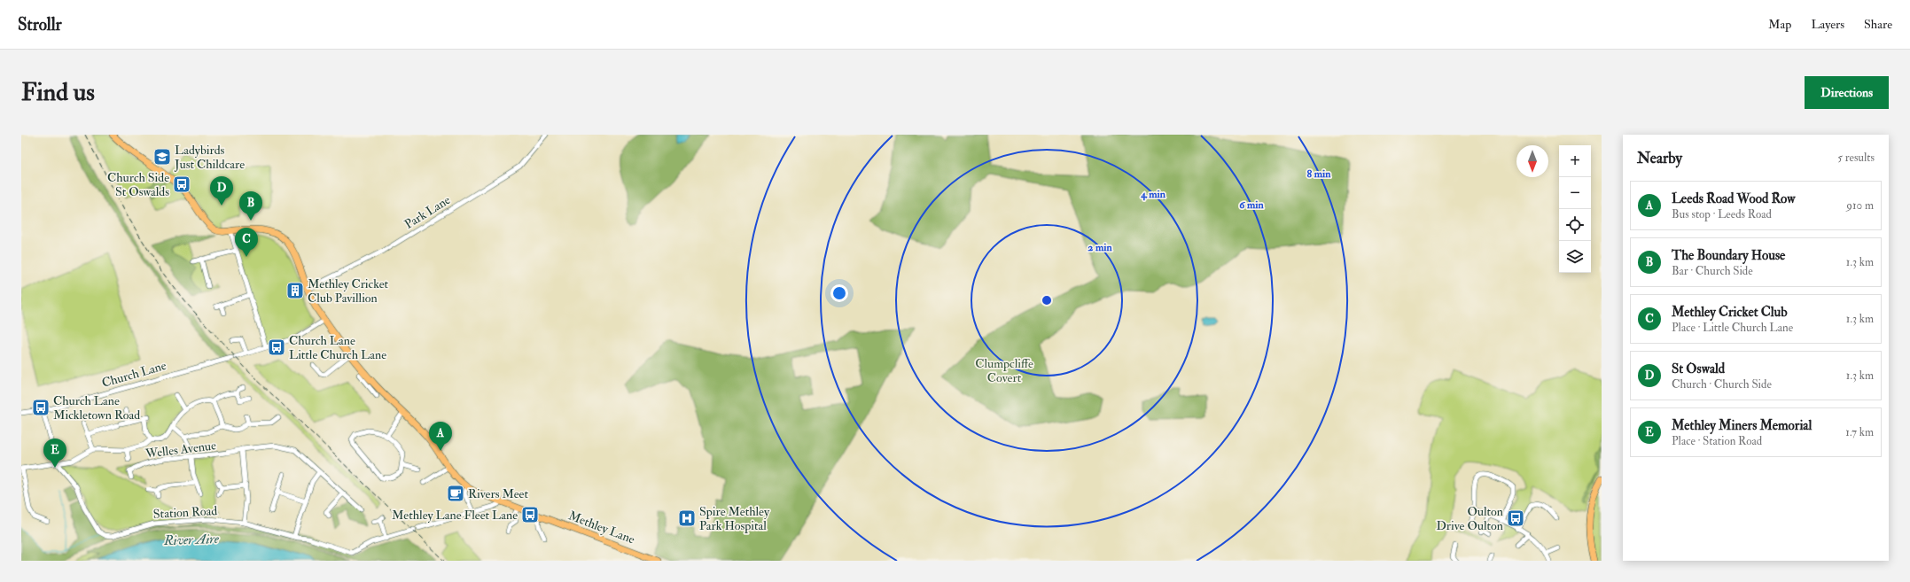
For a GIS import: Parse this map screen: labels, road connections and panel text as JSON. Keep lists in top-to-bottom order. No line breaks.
{"streets":{"main road":["Methley Lane"],"street":["Park Lane","Church Lane","Welles Avenue","Station Road"]},"crossings":[["Station Road","Methley Lane"]],"water":["River Aire"],"parks":["Clumpcliffe Covert"],"places":{"school or university":["Ladybirds Just Childcare"],"bus stop":["Church Side St Oswalds","Church Lane Little Church Lane","Church Lane Mickletown Road","Methley Lane Fleet Lane","Oulton Drive Oulton"],"building":["Methley Cricket Club Pavillion"],"cafe":["Rivers Meet"],"hospital":["Spire Methley Park Hospital"]},"north":"bottom","page":{"header":"Strollr","nav":["Map","Layers","Share"],"buttons":"Directions","title":"Find us","heading":["Nearby","5 results"],"map_buttons":["+","−"],"pins":["D","B","C","A","E"],"list":[{"mark":"A","name":"Leeds Road Wood Row","note":"Bus stop · Leeds Road","value":"910 m"},{"mark":"B","name":"The Boundary House","note":"Bar · Church Side","value":"1.3 km"},{"mark":"C","name":"Methley Cricket Club","note":"Place · Little Church Lane","value":"1.3 km"},{"mark":"D","name":"St Oswald","note":"Church · Church Side","value":"1.3 km"},{"mark":"E","name":"Methley Miners Memorial","note":"Place · Station Road","value":"1.7 km"}]},"rings":["8 min","4 min","6 min","2 min"]}
